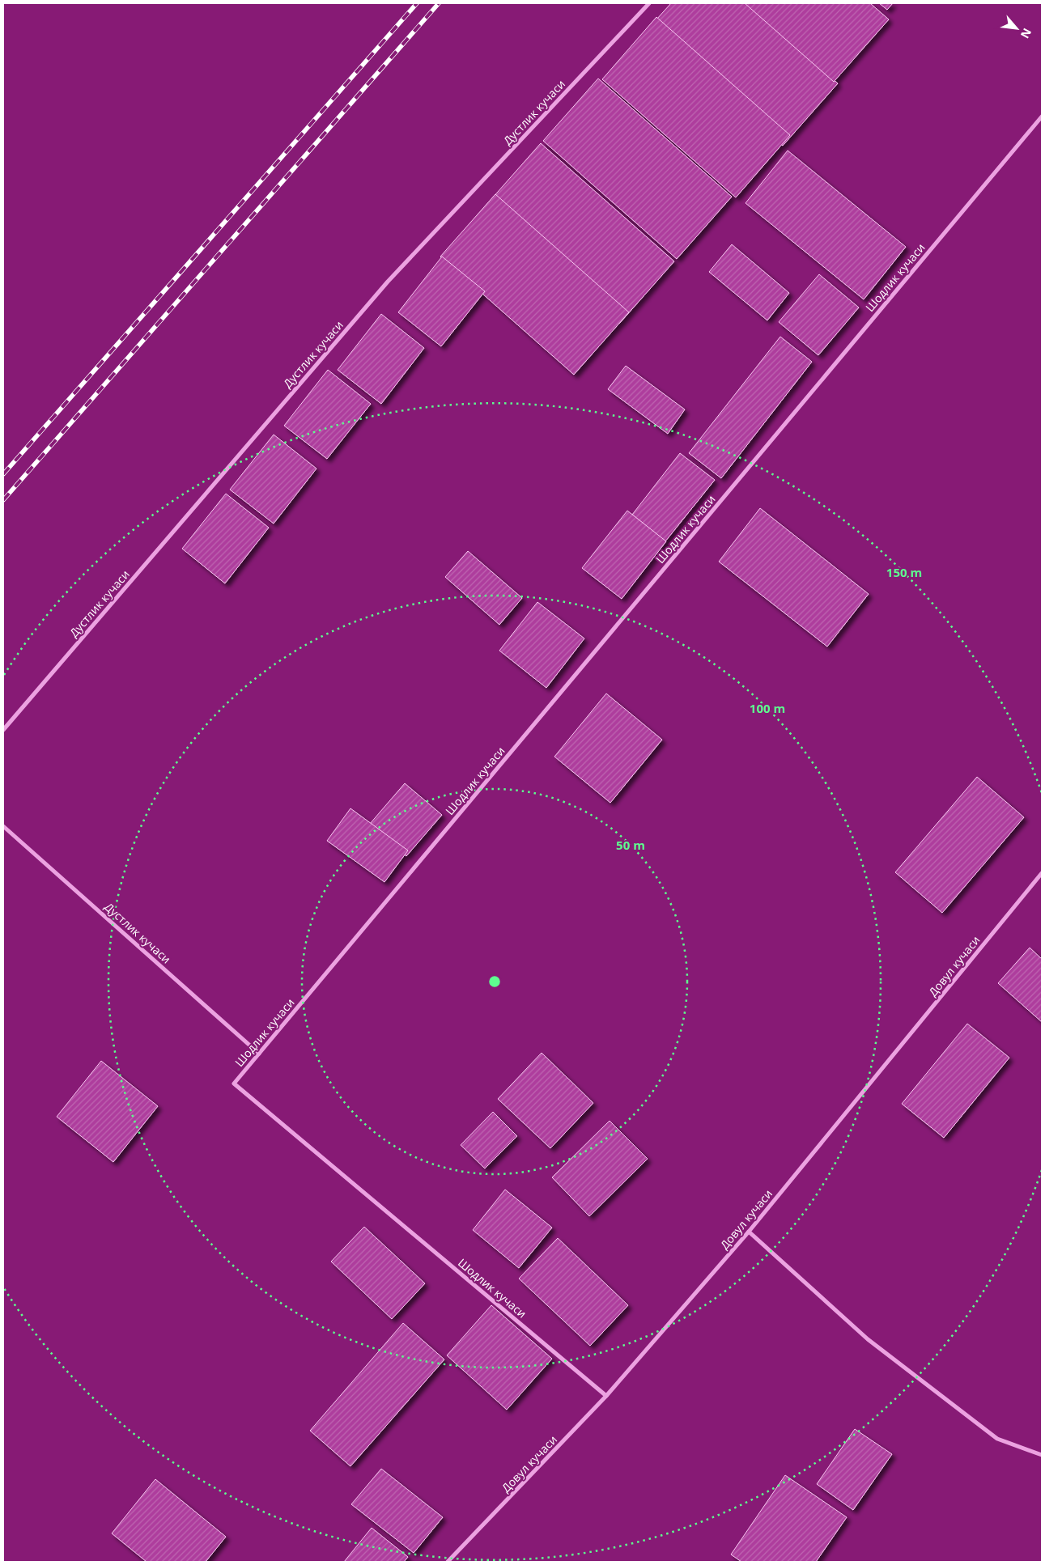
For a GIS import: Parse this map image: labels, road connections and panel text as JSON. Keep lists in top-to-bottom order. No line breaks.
{"streets":{"street":["Дустлик кучаси","Шодлик кучаси","Довул кучаси"]},"crossings":[["Дустлик кучаси","Шодлик кучаси"],["Шодлик кучаси","Довул кучаси"]],"north":"bottom right","rings":["150 m","100 m","50 m"]}
